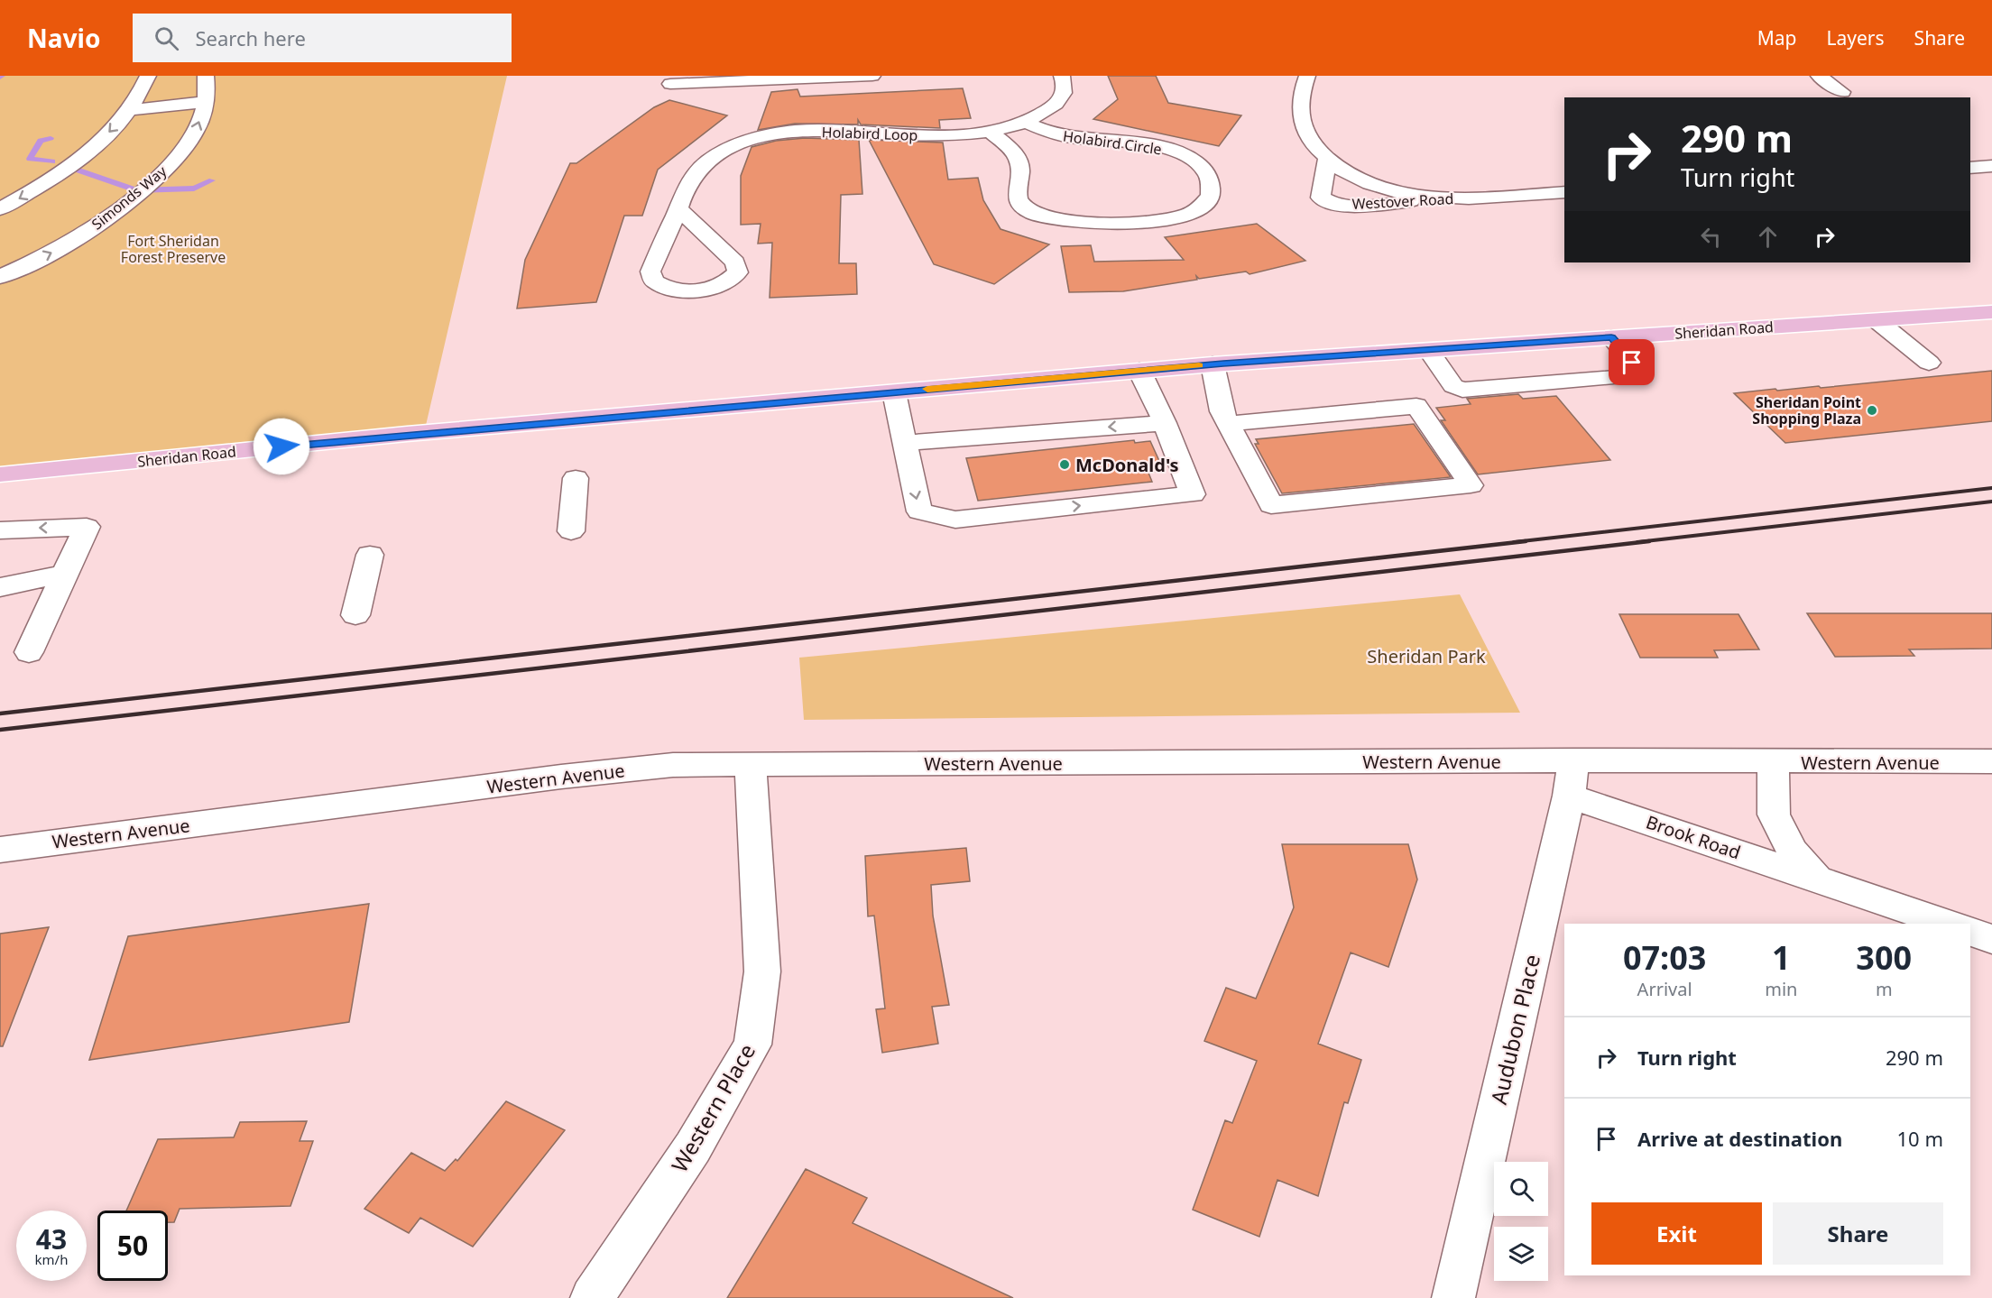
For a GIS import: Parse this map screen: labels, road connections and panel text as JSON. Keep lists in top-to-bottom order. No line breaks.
{"streets":{"main road":["Sheridan Road"],"street":["Holabird Loop","Holabird Circle","Simonds Way","Westover Road","Western Avenue","Brook Road","Audubon Place","Western Place"]},"crossings":[["Holabird Loop","Holabird Circle"],["Western Avenue","Brook Road"],["Western Avenue","Audubon Place"],["Western Avenue","Western Place"],["Brook Road","Audubon Place"]],"parks":["Fort Sheridan Forest Preserve","Sheridan Park"],"places":["Sheridan Point Shopping Plaza","McDonald's"],"page":{"header":"Navio","search":"Search here","nav":["Map","Layers","Share"],"turn":["290 m","Turn right"],"eta":["07:03","Arrival","1","min","300","m"],"list":[{"name":"Turn right","value":"290 m"},{"name":"Arrive at destination","value":"10 m"}],"buttons":["Exit","Share"],"speed":"43 km/h","limit":"50"}}
